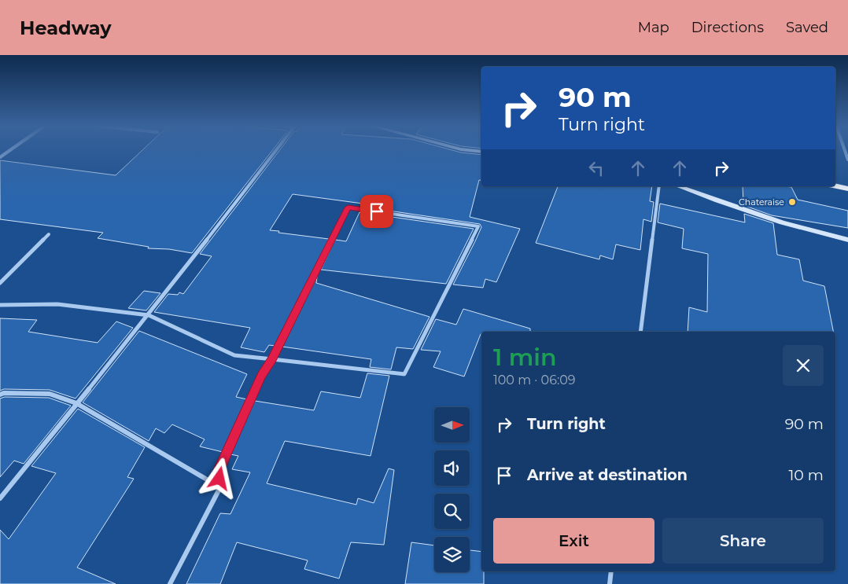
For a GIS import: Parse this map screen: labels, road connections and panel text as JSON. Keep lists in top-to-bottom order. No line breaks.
{"places":["Chateraise"],"north":"right","page":{"header":"Headway","nav":["Map","Directions","Saved"],"turn":["90 m","Turn right"],"heading":["1 min","100 m · 06:09"],"list":[{"name":"Turn right","value":"90 m"},{"name":"Arrive at destination","value":"10 m"}],"buttons":["Exit","Share"]}}
